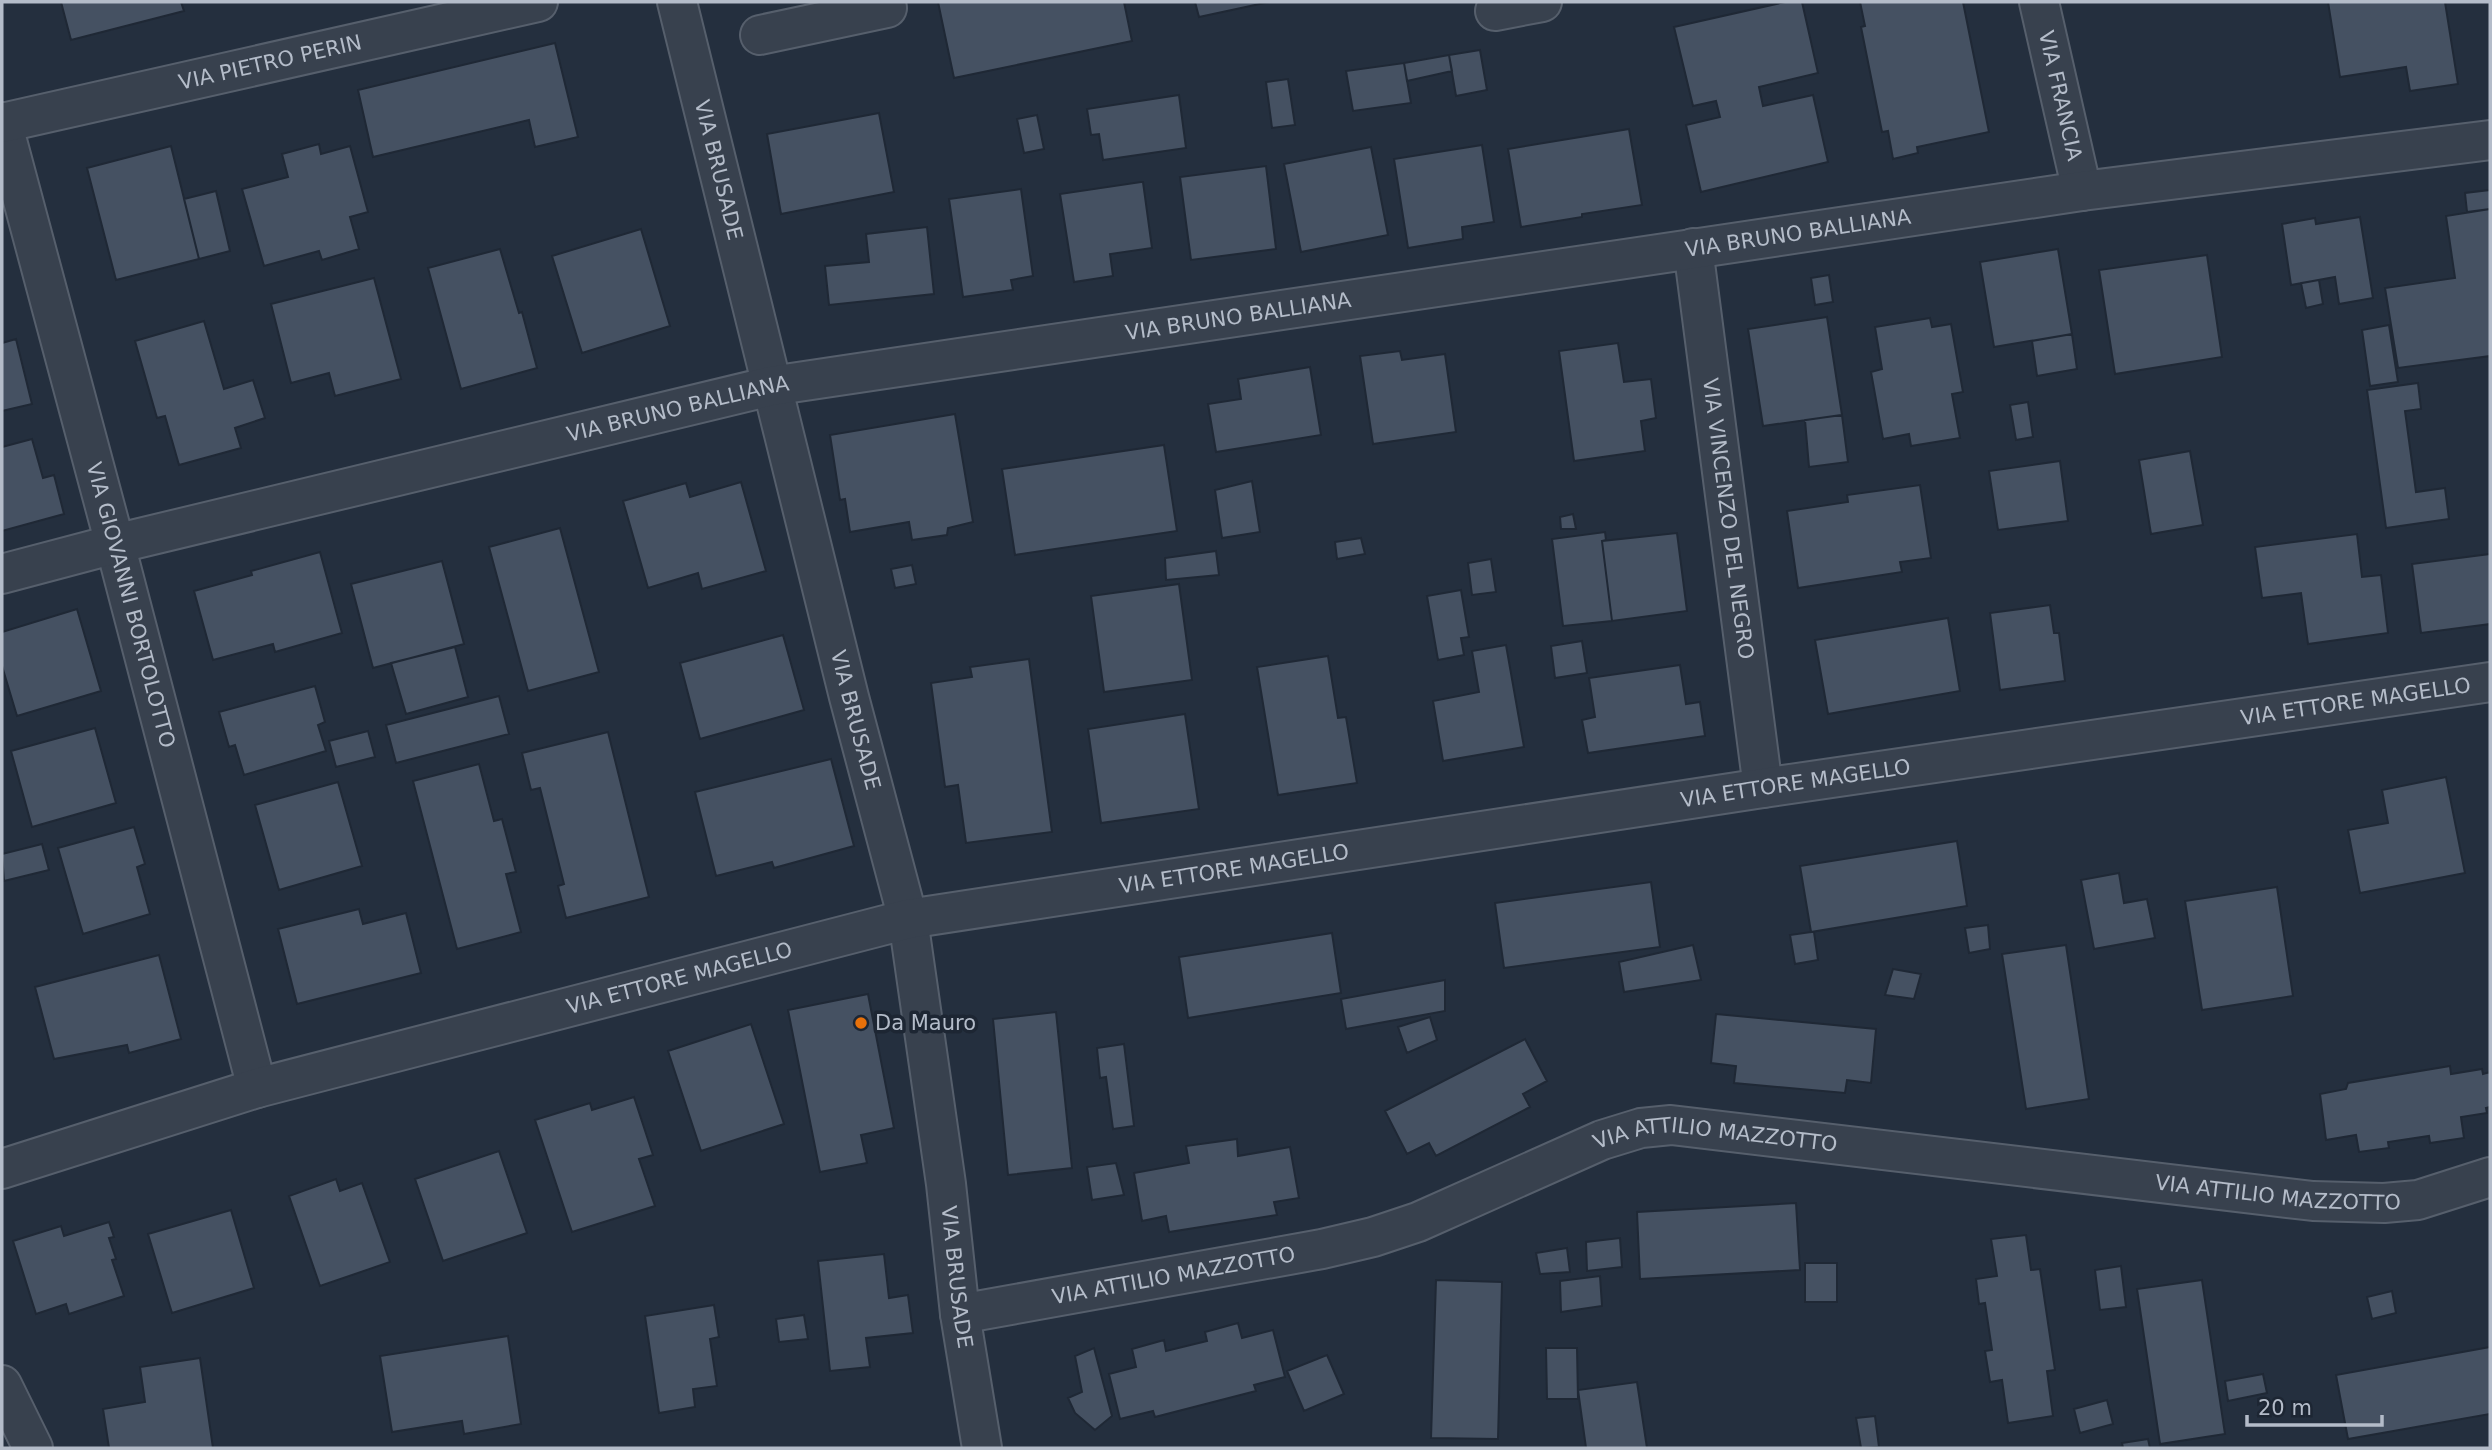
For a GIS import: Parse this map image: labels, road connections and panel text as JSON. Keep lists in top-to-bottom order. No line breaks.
{"streets":{"street":["VIA PIETRO PERIN","VIA FRANCIA","VIA BRUSADE","VIA BRUNO BALLIANA","VIA VINCENZO DEL NEGRO","VIA GIOVANNI BORTOLOTTO","VIA ETTORE MAGELLO","VIA ATTILIO MAZZOTTO"]},"crossings":[["VIA PIETRO PERIN","VIA GIOVANNI BORTOLOTTO"],["VIA FRANCIA","VIA BRUNO BALLIANA"],["VIA BRUSADE","VIA BRUNO BALLIANA"],["VIA BRUSADE","VIA ETTORE MAGELLO"],["VIA BRUSADE","VIA ATTILIO MAZZOTTO"],["VIA BRUNO BALLIANA","VIA VINCENZO DEL NEGRO"],["VIA BRUNO BALLIANA","VIA GIOVANNI BORTOLOTTO"],["VIA VINCENZO DEL NEGRO","VIA ETTORE MAGELLO"],["VIA GIOVANNI BORTOLOTTO","VIA ETTORE MAGELLO"]],"places":["Da Mauro"],"scale_bar":"20 m"}
